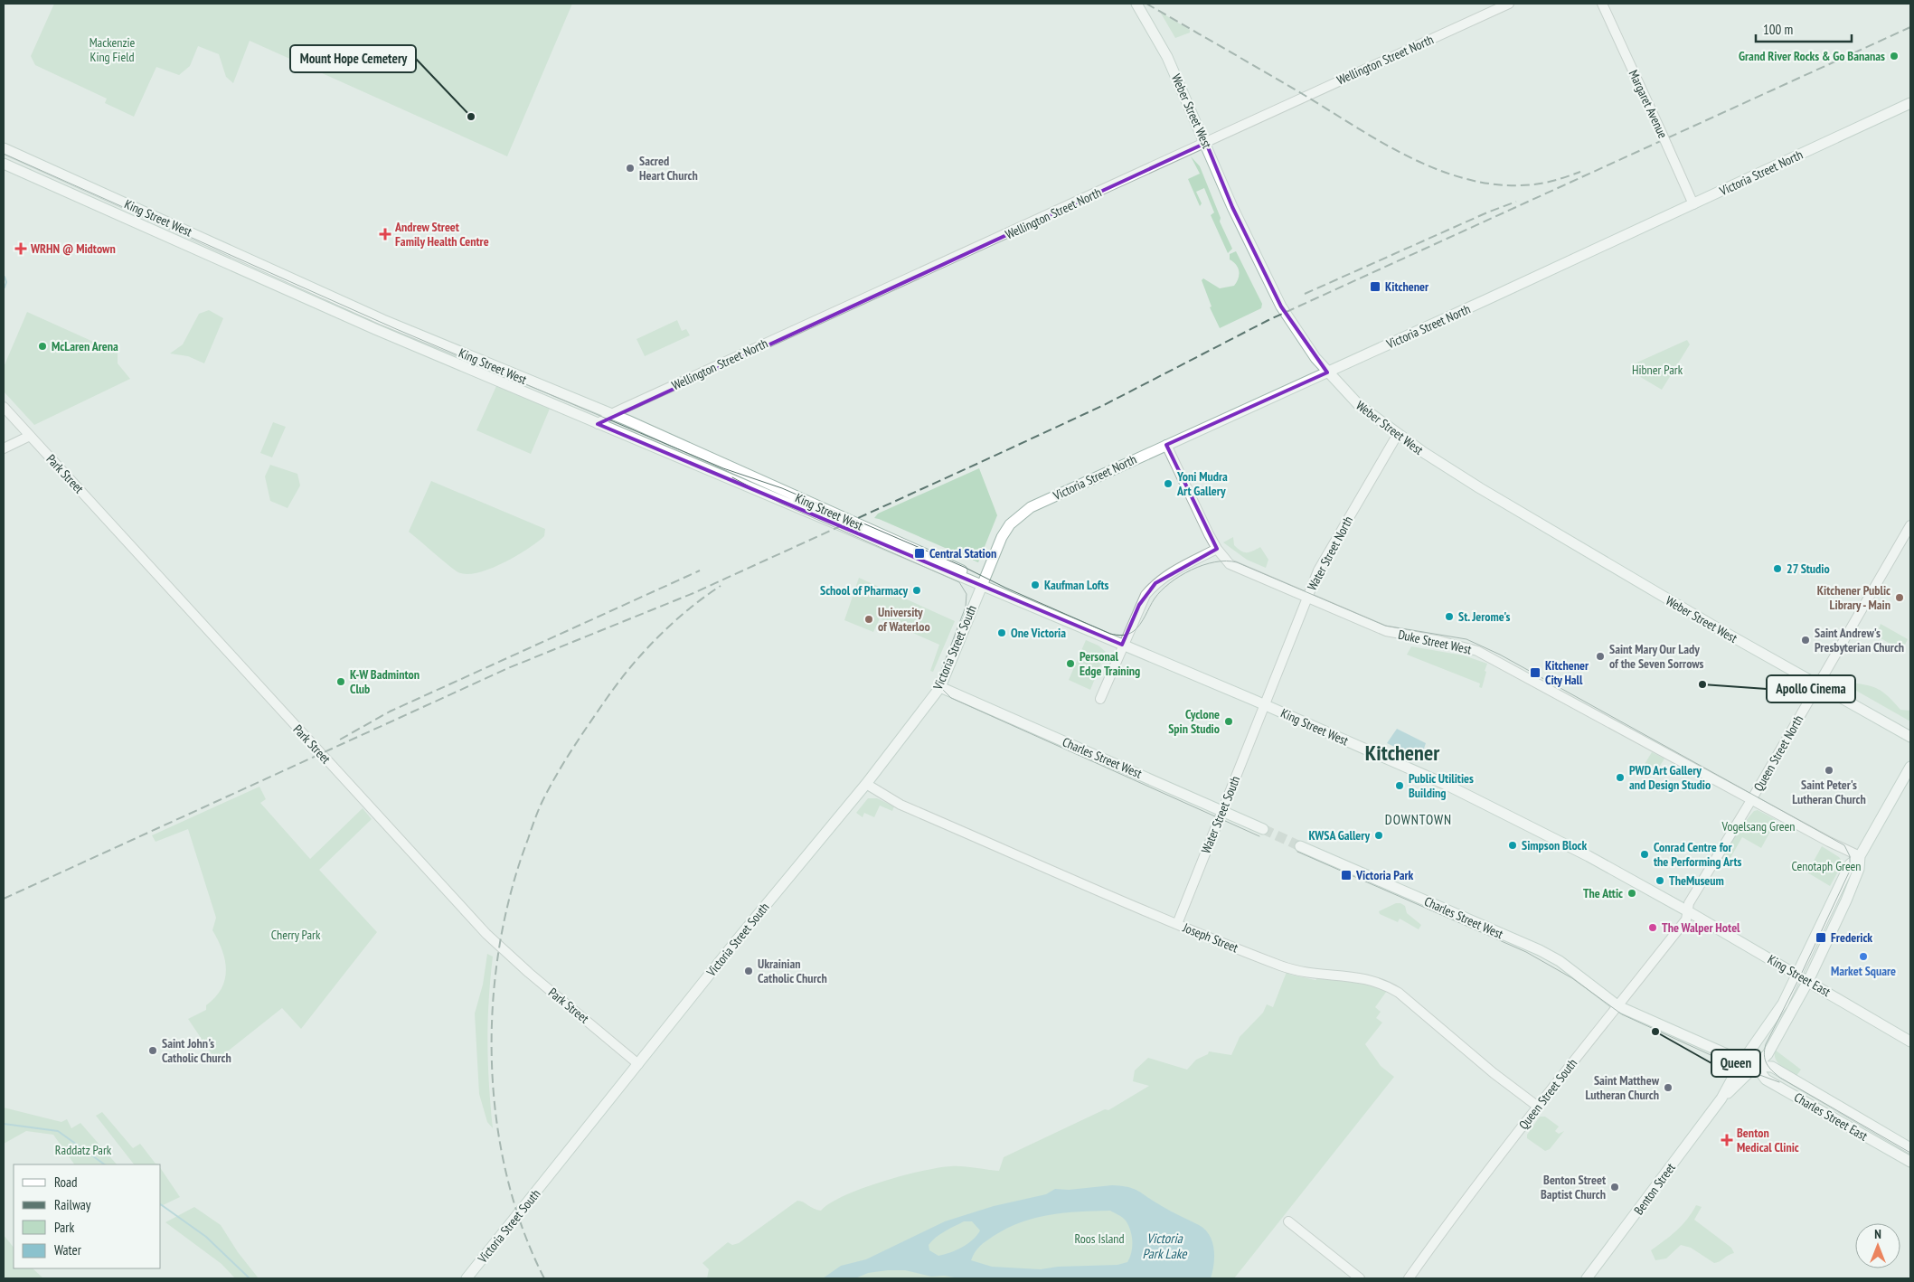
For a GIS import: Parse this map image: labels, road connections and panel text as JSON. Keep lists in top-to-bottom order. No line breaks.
{"streets":{"main road":["Weber Street West","Victoria Street North","King Street West","Victoria Street South","Charles Street West","King Street East","Charles Street East","Benton Street"],"street":["Wellington Street North","Margaret Avenue","Park Street","Water Street North","Duke Street West","Queen Street North","Water Street South","Joseph Street","Queen Street South"]},"crossings":[["Wellington Street North","Weber Street West"],["Wellington Street North","King Street West"],["Margaret Avenue","Victoria Street North"],["Weber Street West","Victoria Street North"],["Weber Street West","Water Street North"],["Weber Street West","Queen Street North"],["Victoria Street North","King Street West"],["Victoria Street North","Duke Street West"],["Victoria Street North","Victoria Street South"],["King Street West","Water Street North"],["King Street West","Victoria Street South"],["King Street West","Queen Street North"],["King Street West","Water Street South"],["King Street West","King Street East"],["King Street West","Queen Street South"],["Park Street","Victoria Street South"],["Water Street North","Duke Street West"],["Water Street North","Water Street South"],["Duke Street West","Queen Street North"],["Duke Street West","Benton Street"],["Victoria Street South","Charles Street West"],["Victoria Street South","Joseph Street"],["Queen Street North","King Street East"],["Queen Street North","Queen Street South"],["Charles Street West","Water Street South"],["Charles Street West","Queen Street South"],["Charles Street West","Charles Street East"],["Water Street South","Joseph Street"],["Joseph Street","Queen Street South"],["King Street East","Queen Street South"],["King Street East","Benton Street"],["Queen Street South","Charles Street East"],["Charles Street East","Benton Street"]],"districts":["Kitchener","DOWNTOWN"],"water":["Victoria Park Lake"],"parks":["Mackenzie King Field","Hibner Park","Vogelsang Green","Cenotaph Green","Cherry Park","Raddatz Park","Roos Island"],"places":{"other":["Grand River Rocks & Go Bananas","Mount Hope Cemetery","Sacred Heart Church","McLaren Arena","Yoni Mudra Art Gallery","27 Studio","Kaufman Lofts","School of Pharmacy","Kitchener Public Library - Main","St. Jerome's","University of Waterloo","One Victoria","Saint Andrew's Presbyterian Church","Saint Mary Our Lady of the Seven Sorrows","Personal Edge Training","K-W Badminton Club","Apollo Cinema","Cyclone Spin Studio","Saint Peter's Lutheran Church","PWD Art Gallery and Design Studio","Public Utilities Building","KWSA Gallery","Simpson Block","Conrad Centre for the Performing Arts","TheMuseum","The Attic","The Walper Hotel","Market Square","Ukrainian Catholic Church","Queen","Saint John's Catholic Church","Saint Matthew Lutheran Church","Benton Street Baptist Church"],"health":["Andrew Street Family Health Centre","WRHN @ Midtown","Benton Medical Clinic"],"transit":["Kitchener","Central Station","Kitchener City Hall","Victoria Park","Frederick"]},"legend":["Road","Railway","Park","Water"],"scale_bar":"100 m","north":"top"}
